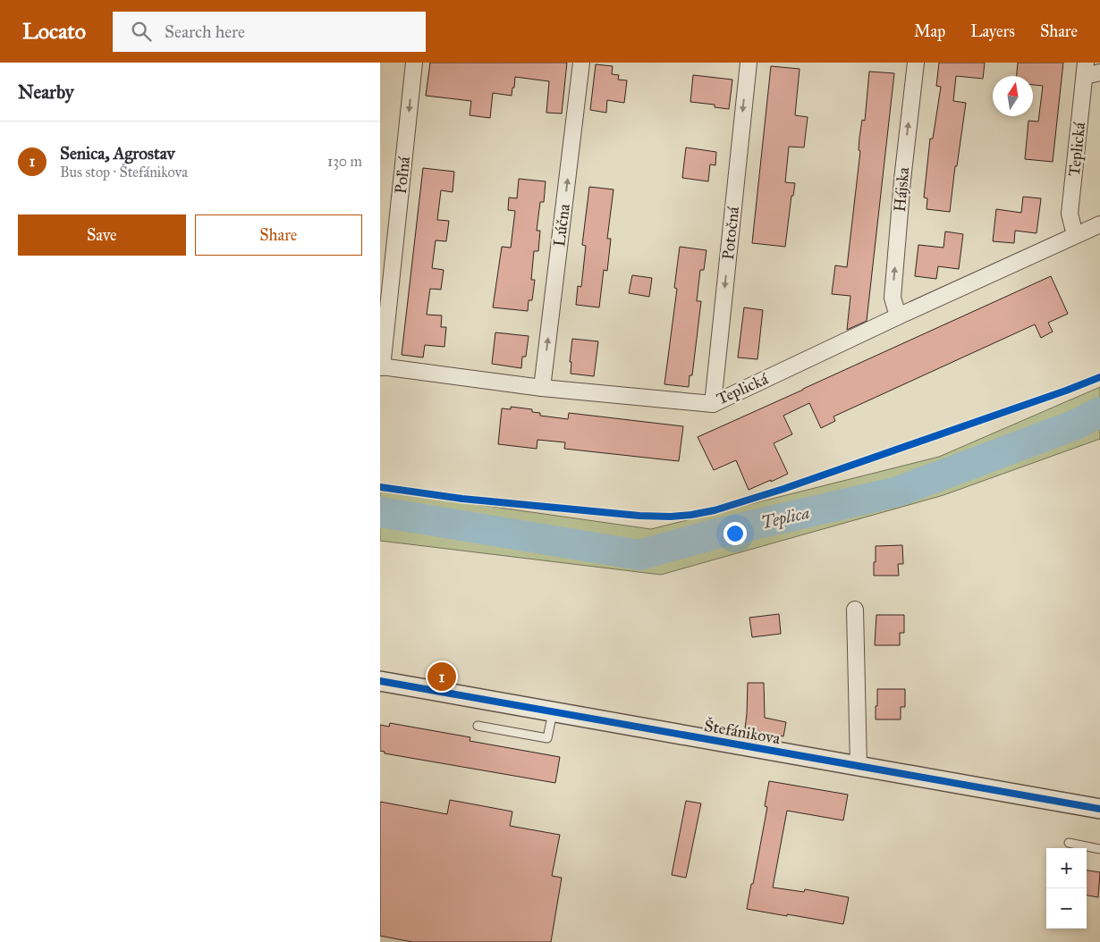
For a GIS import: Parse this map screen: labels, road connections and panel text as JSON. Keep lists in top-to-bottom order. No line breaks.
{"streets":{"street":["Teplická","Poľná","Hájska","Lúčna","Potočná","Štefánikova"]},"crossings":[["Teplická","Poľná"],["Teplická","Hájska"],["Teplická","Lúčna"],["Teplická","Potočná"]],"one_way":["Poľná","Hájska","Lúčna","Potočná"],"water":["Teplica"],"north":"top","page":{"header":"Locato","search":"Search here","nav":["Map","Layers","Share"],"heading":"Nearby","list":[{"mark":"1","name":"Senica, Agrostav","note":"Bus stop · Štefánikova","value":"130 m"}],"buttons":["Save","Share"],"pins":"1","map_buttons":["+","−"]}}
